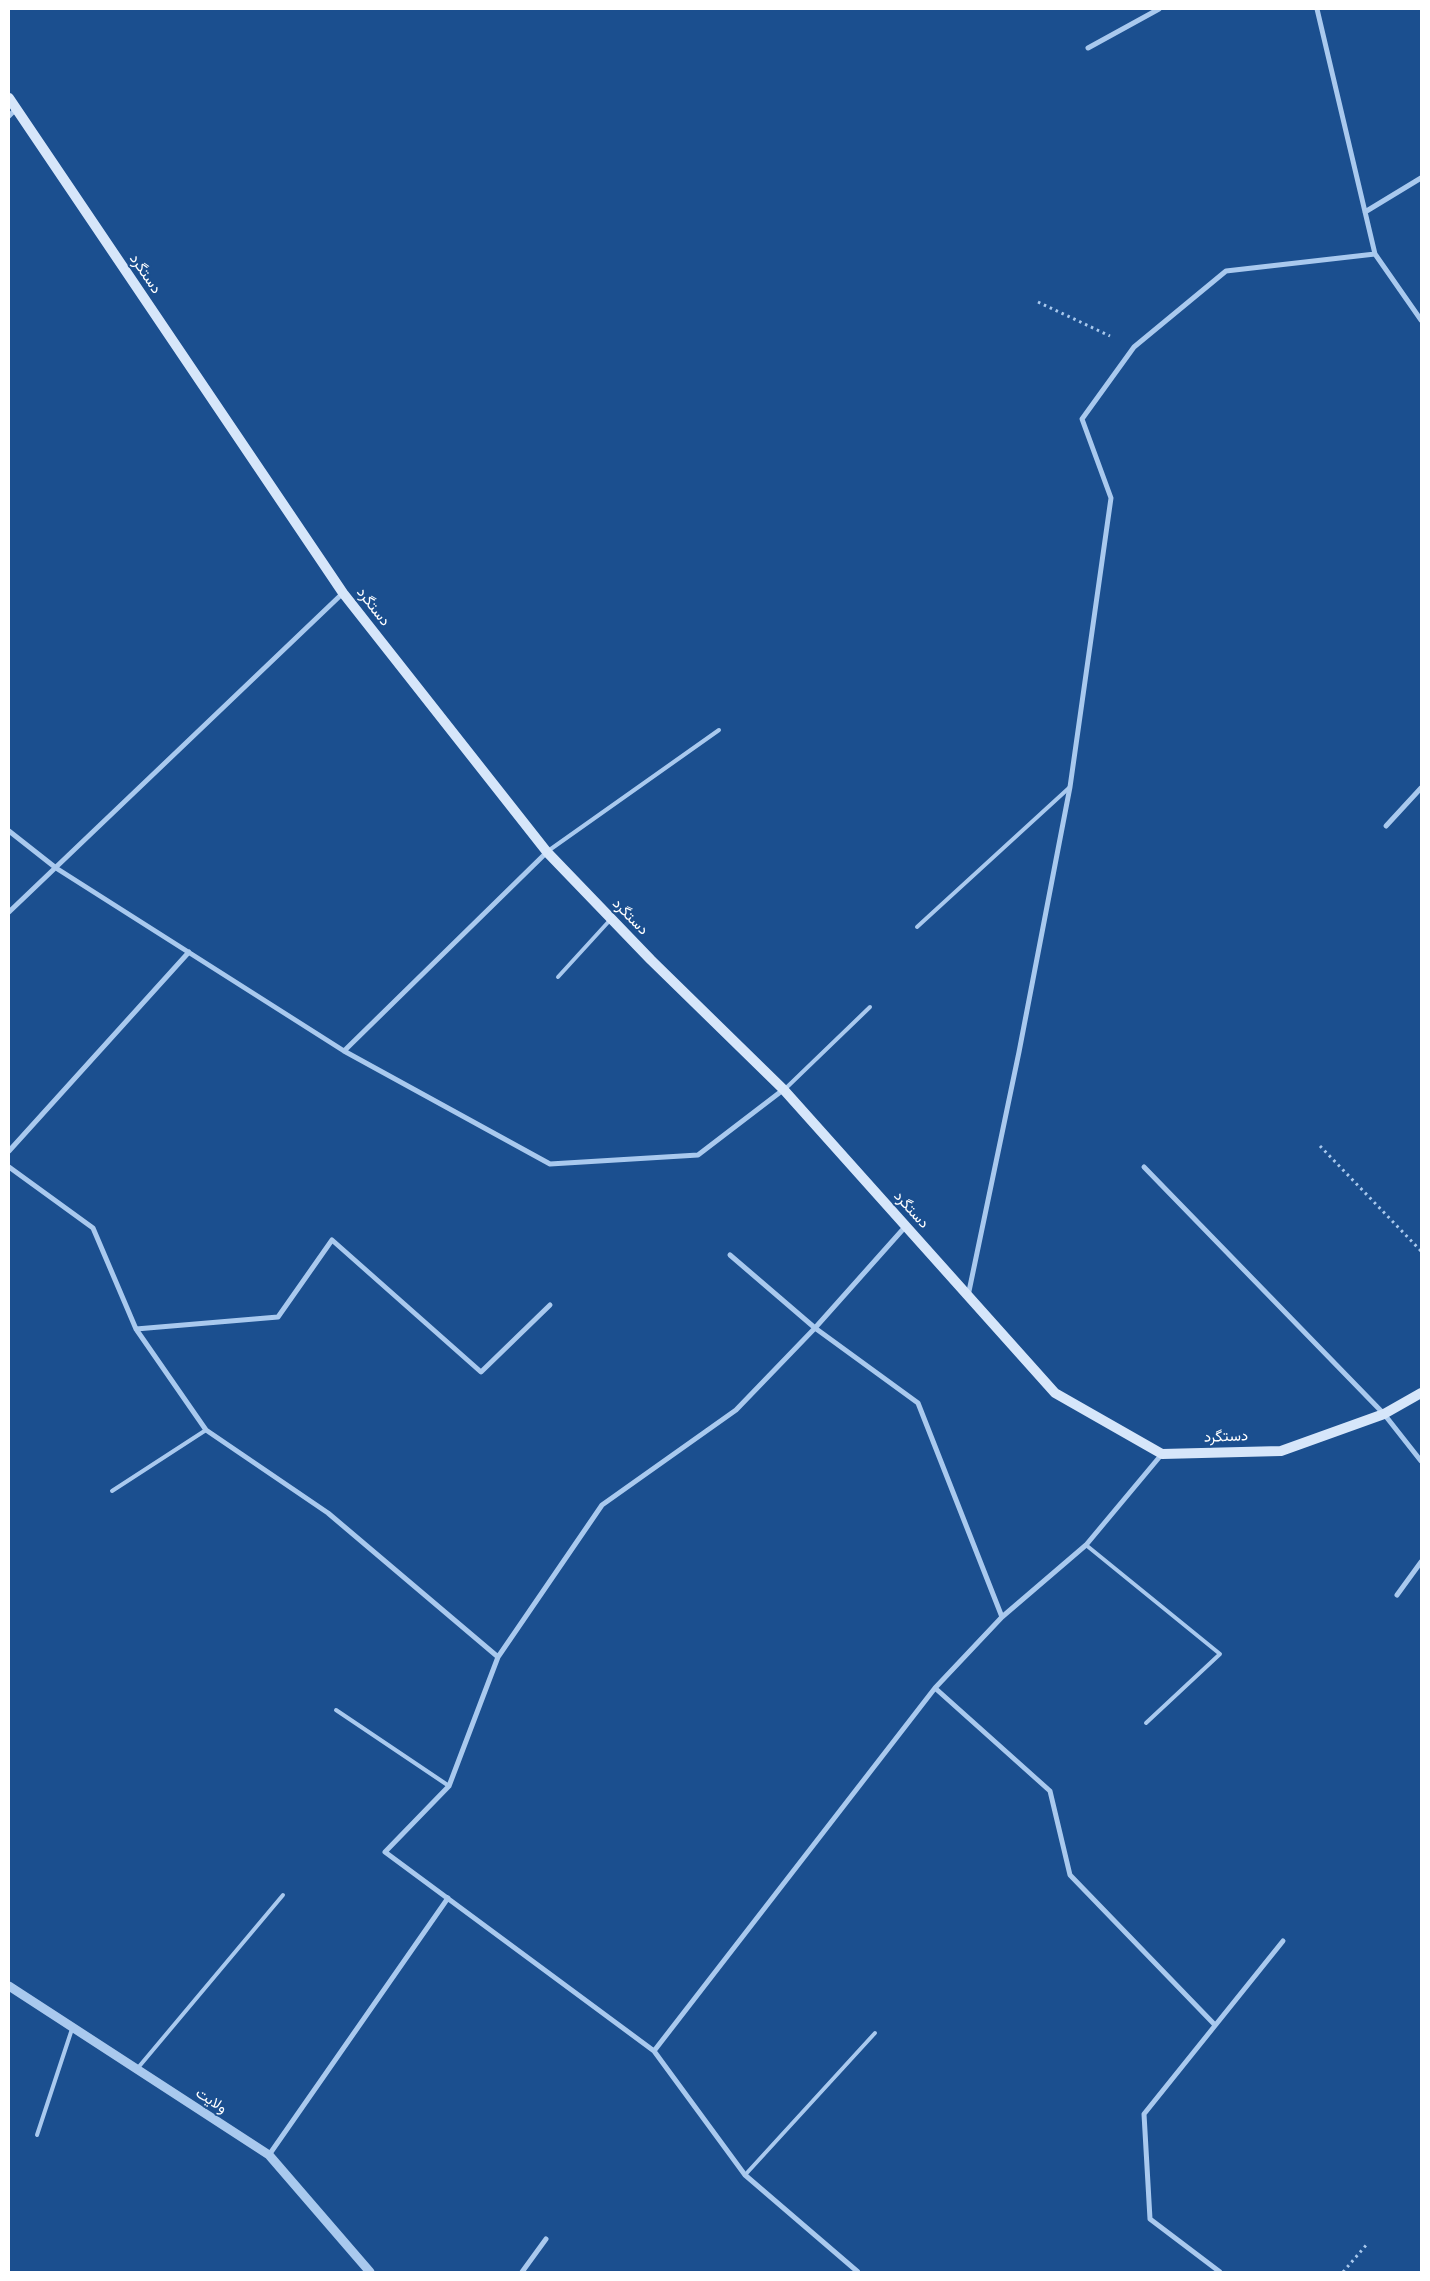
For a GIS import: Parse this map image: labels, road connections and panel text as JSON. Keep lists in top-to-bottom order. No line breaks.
{"streets":{"main road":["دستگرد"],"street":["ولایت"]}}
